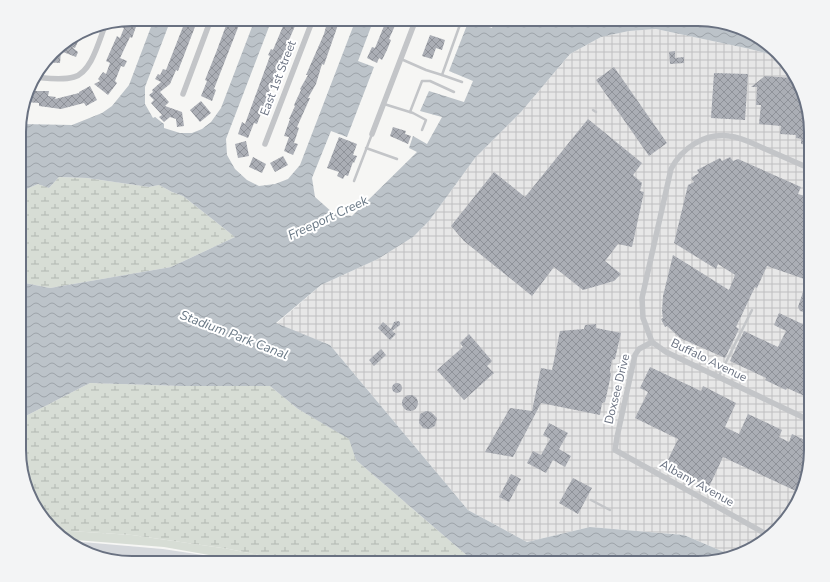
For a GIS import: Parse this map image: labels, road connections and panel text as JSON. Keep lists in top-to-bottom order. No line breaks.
{"streets":{"street":["East 1st Street","Buffalo Avenue","Doxsee Drive","Albany Avenue"]},"crossings":[["Buffalo Avenue","Doxsee Drive"],["Doxsee Drive","Albany Avenue"]],"water":["Freeport Creek","Stadium Park Canal"]}
